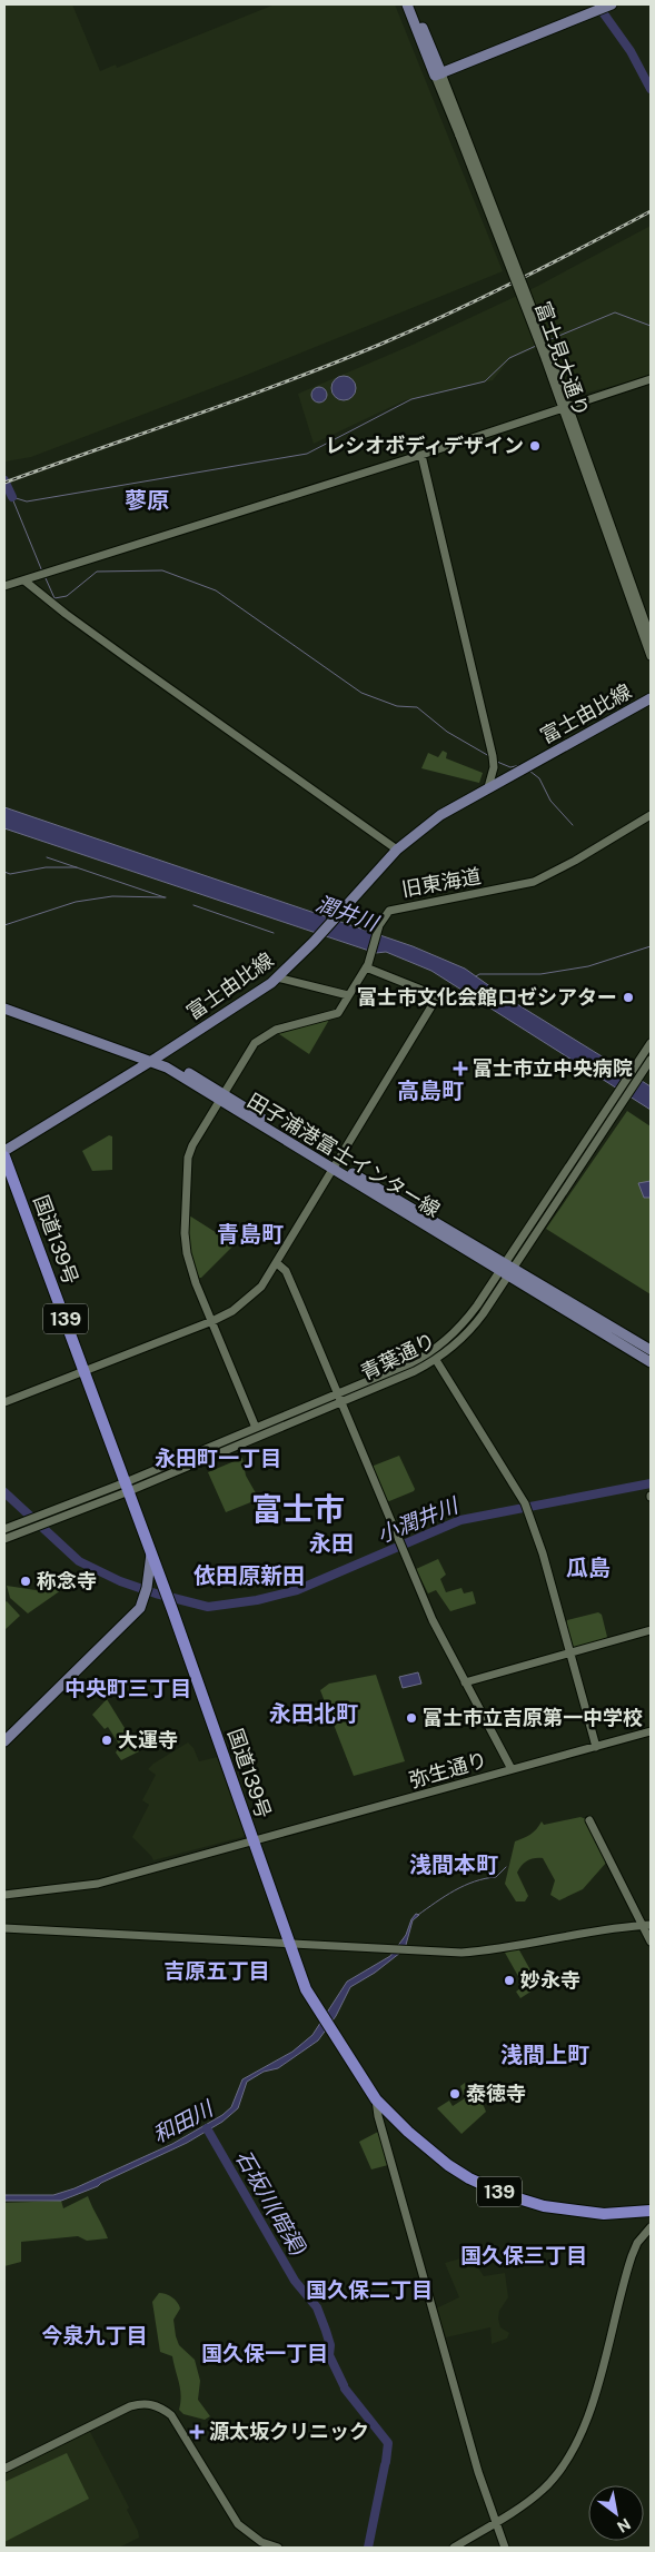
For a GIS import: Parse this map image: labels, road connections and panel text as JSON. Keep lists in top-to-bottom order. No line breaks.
{"streets":{"highway":["国道139号","139"],"main road":["富士由比線","田子浦港富士インター線"],"street":["富士見大通り","旧東海道","青葉通り","弥生通り"]},"crossings":[["富士由比線","田子浦港富士インター線"],["旧東海道","田子浦港富士インター線"],["旧東海道","青葉通り"],["田子浦港富士インター線","青葉通り"],["国道139号","青葉通り"],["国道139号","弥生通り"]],"districts":["蓼原","高島町","青島町","永田町一丁目","富士市","永田","瓜島","依田原新田","中央町三丁目","永田北町","浅間本町","吉原五丁目","浅間上町","国久保三丁目","国久保二丁目","今泉九丁目","国久保一丁目"],"water":["潤井川","小潤井川","和田川","石坂川(暗渠)"],"places":{"other":["レシオボディデザイン","富士市文化会館ロゼシアター","称念寺","富士市立吉原第一中学校","大運寺","妙永寺","泰徳寺"],"health":["富士市立中央病院","源太坂クリニック"]},"north":"bottom right"}
